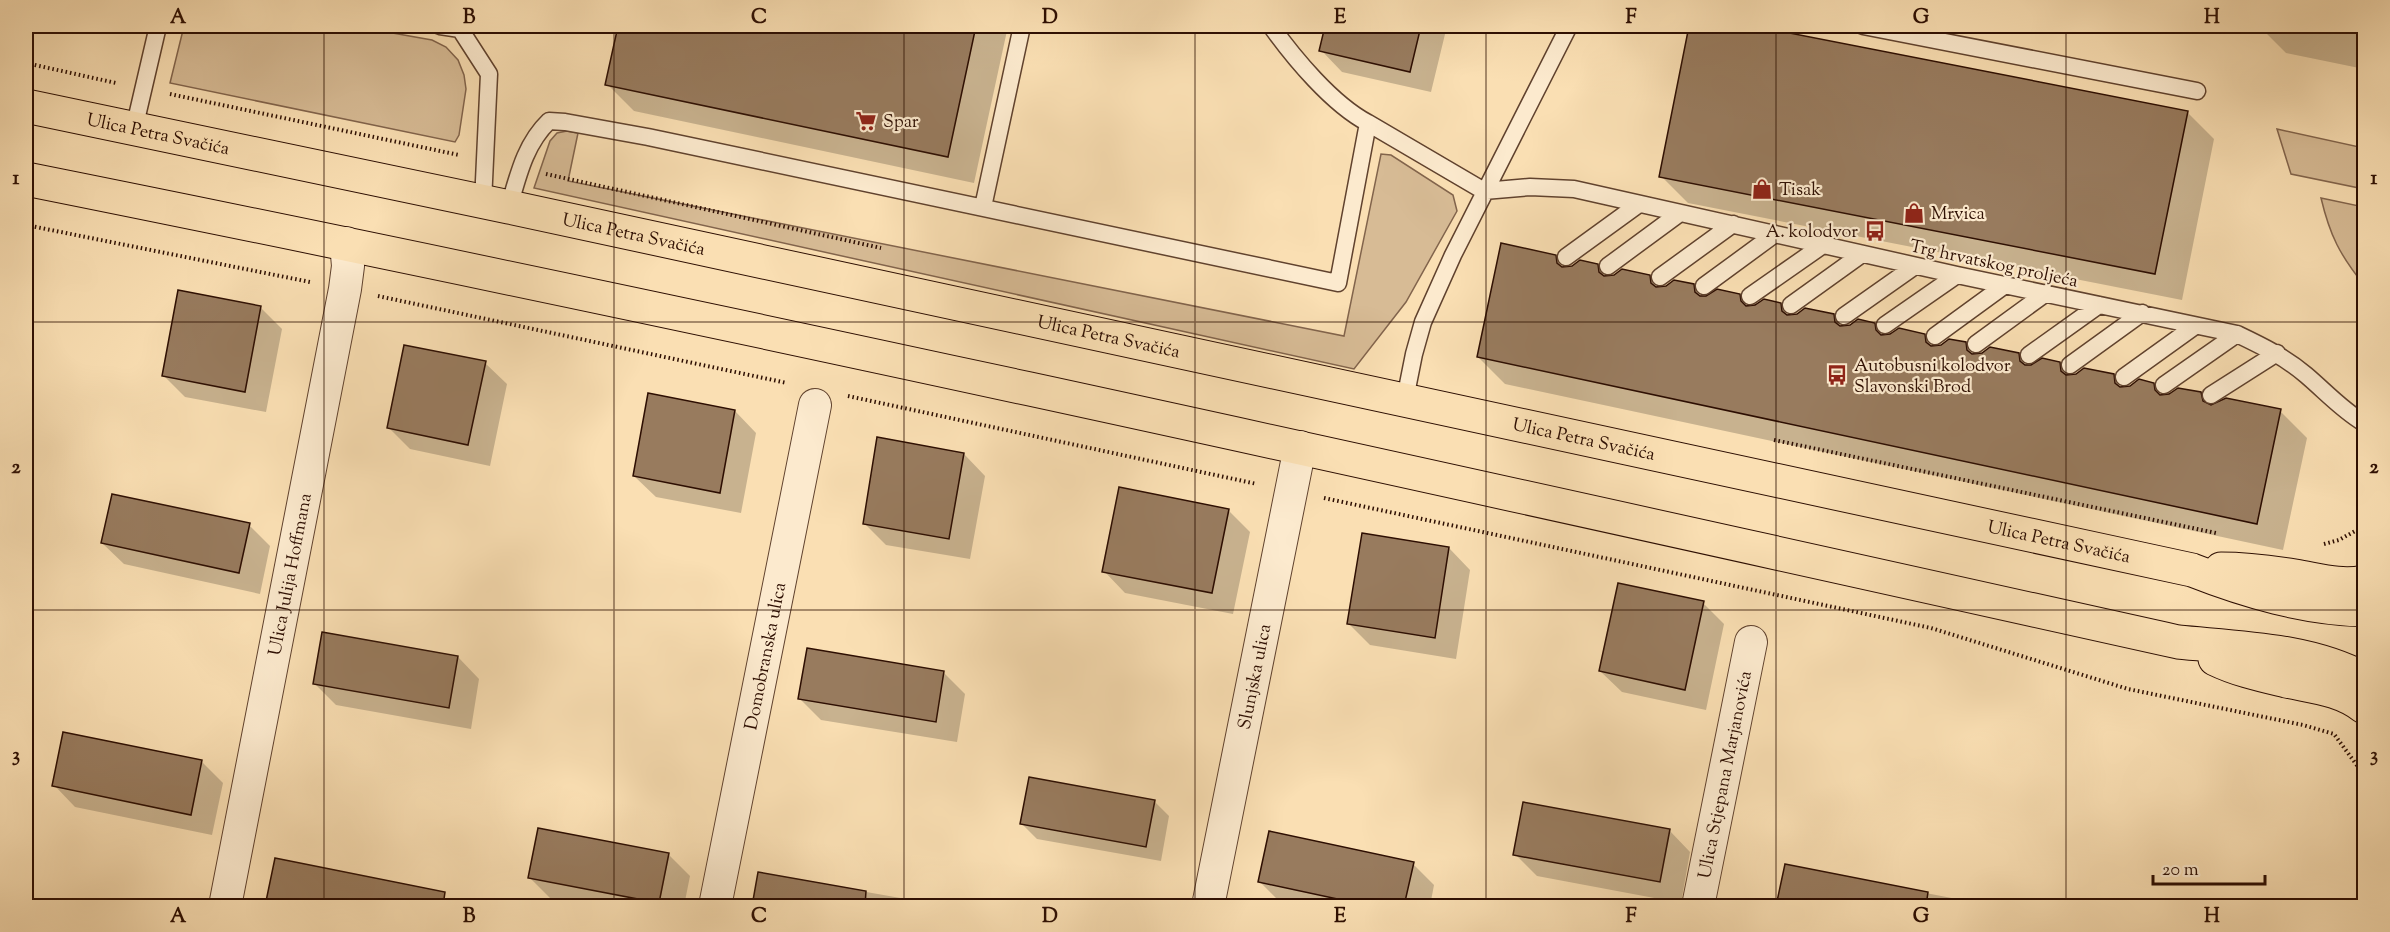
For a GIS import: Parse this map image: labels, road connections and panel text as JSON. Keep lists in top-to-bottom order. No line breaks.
{"streets":{"main road":["Ulica Petra Svačića"],"street":["Ulica Julija Hoffmana","Domobranska ulica","Slunjska ulica","Ulica Stjepana Marjanovića"],"lane":["Trg hrvatskog proljeća"]},"places":{"supermarket":["Spar"],"shop":["Tisak","Mrvica"],"bus stop":["A. kolodvor","Autobusni kolodvor Slavonski Brod"]},"scale_bar":"20 m","grid":{"columns":["A","B","C","D","E","F","G","H"],"rows":["1","2","3"]}}
